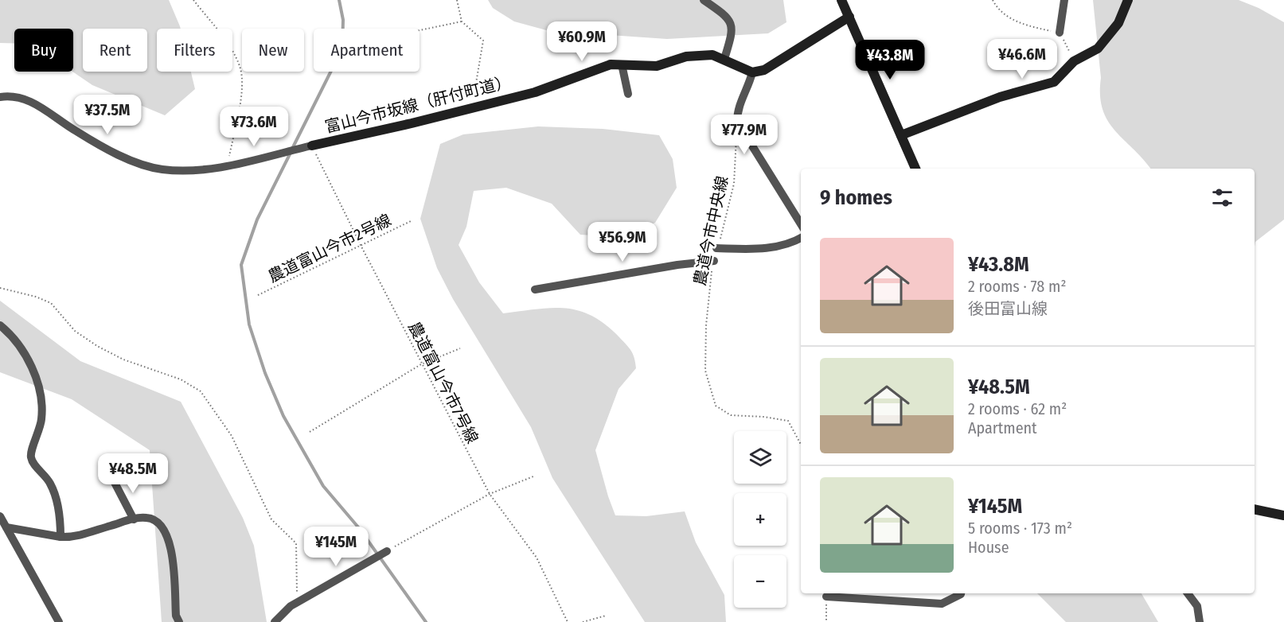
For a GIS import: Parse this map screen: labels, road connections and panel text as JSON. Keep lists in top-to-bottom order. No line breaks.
{"streets":{"street":["富山今市坂線（肝付町道）"],"path":["農道今市中央線","農道富山今市2号線","農道富山今市7号線"]},"crossings":[["富山今市坂線（肝付町道）","農道富山今市7号線"],["農道富山今市2号線","農道富山今市7号線"]],"page":{"price":["¥60.9M","¥46.6M","¥43.8M","¥37.5M","¥73.6M","¥77.9M","¥56.9M","¥48.5M","¥145M"],"chip":["Buy","Rent","Filters","New","Apartment"],"heading":"9 homes","list":[{"name":"¥43.8M","note":"2 rooms · 78 m² · 後田富山線"},{"name":"¥48.5M","note":"2 rooms · 62 m² · Apartment"},{"name":"¥145M","note":"5 rooms · 173 m² · House"}],"map_buttons":["+","−"]}}
